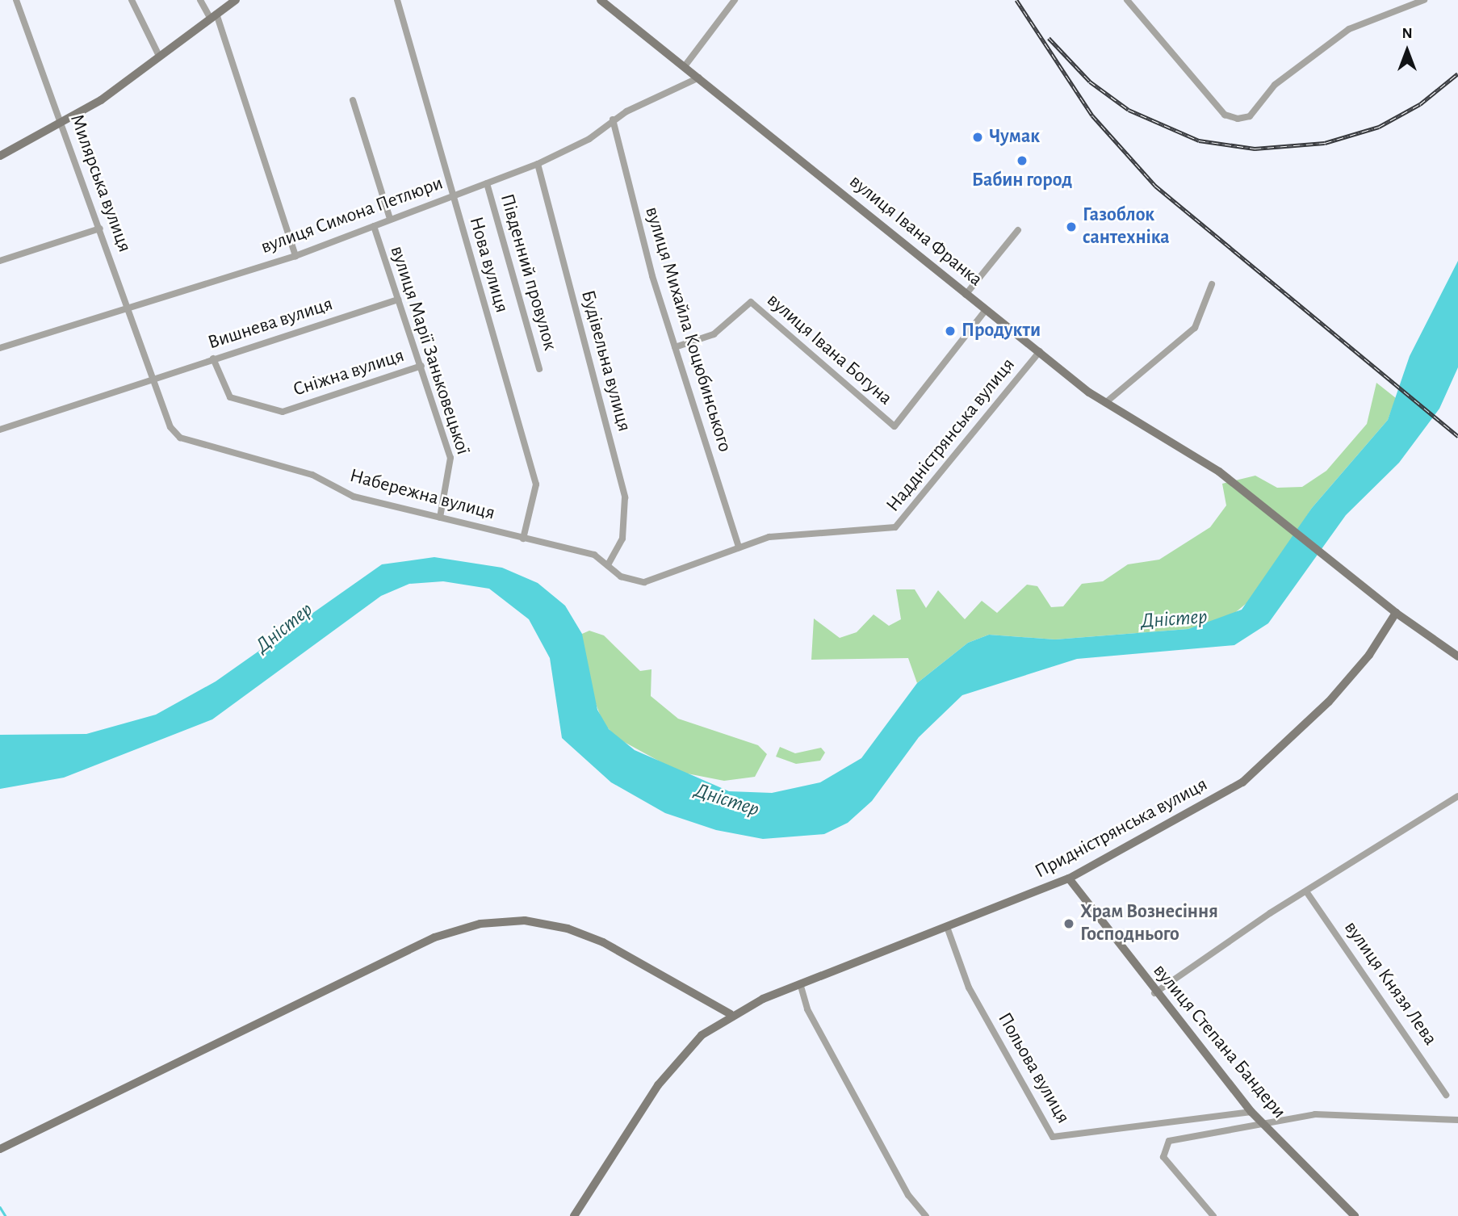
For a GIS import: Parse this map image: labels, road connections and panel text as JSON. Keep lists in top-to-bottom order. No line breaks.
{"streets":{"main road":["вулиця Івана Франка","Придністрянська вулиця","вулиця Степана Бандери"],"street":["Милярська вулиця","вулиця Симона Петлюри","Нова вулиця","Південний провулок","Вишнева вулиця","вулиця Михайла Коцюбинського","вулиця Івана Богуна","вулиця Марії Заньковецької","Будівельна вулиця","Сніжна вулиця","Наддністрянська вулиця","Набережна вулиця","вулиця Князя Лева","Польова вулиця"]},"crossings":[["Милярська вулиця","вулиця Симона Петлюри"],["Милярська вулиця","Вишнева вулиця"],["Милярська вулиця","Набережна вулиця"],["вулиця Симона Петлюри","вулиця Івана Франка"],["вулиця Симона Петлюри","Нова вулиця"],["вулиця Симона Петлюри","Південний провулок"],["вулиця Симона Петлюри","вулиця Михайла Коцюбинського"],["вулиця Симона Петлюри","вулиця Марії Заньковецької"],["вулиця Симона Петлюри","Будівельна вулиця"],["вулиця Івана Франка","вулиця Івана Богуна"],["вулиця Івана Франка","Наддністрянська вулиця"],["вулиця Івана Франка","Придністрянська вулиця"],["Нова вулиця","Набережна вулиця"],["Вишнева вулиця","вулиця Марії Заньковецької"],["Вишнева вулиця","Сніжна вулиця"],["Вишнева вулиця","Набережна вулиця"],["вулиця Михайла Коцюбинського","вулиця Івана Богуна"],["вулиця Михайла Коцюбинського","Наддністрянська вулиця"],["вулиця Марії Заньковецької","Сніжна вулиця"],["вулиця Марії Заньковецької","Набережна вулиця"],["Будівельна вулиця","Набережна вулиця"],["Наддністрянська вулиця","Набережна вулиця"],["Придністрянська вулиця","вулиця Степана Бандери"],["Придністрянська вулиця","Польова вулиця"],["вулиця Степана Бандери","Польова вулиця"]],"water":["Дністер"],"places":["Чумак","Бабин город","Газоблок сантехніка","Продукти","Храм Вознесіння Господнього"],"north":"top"}
